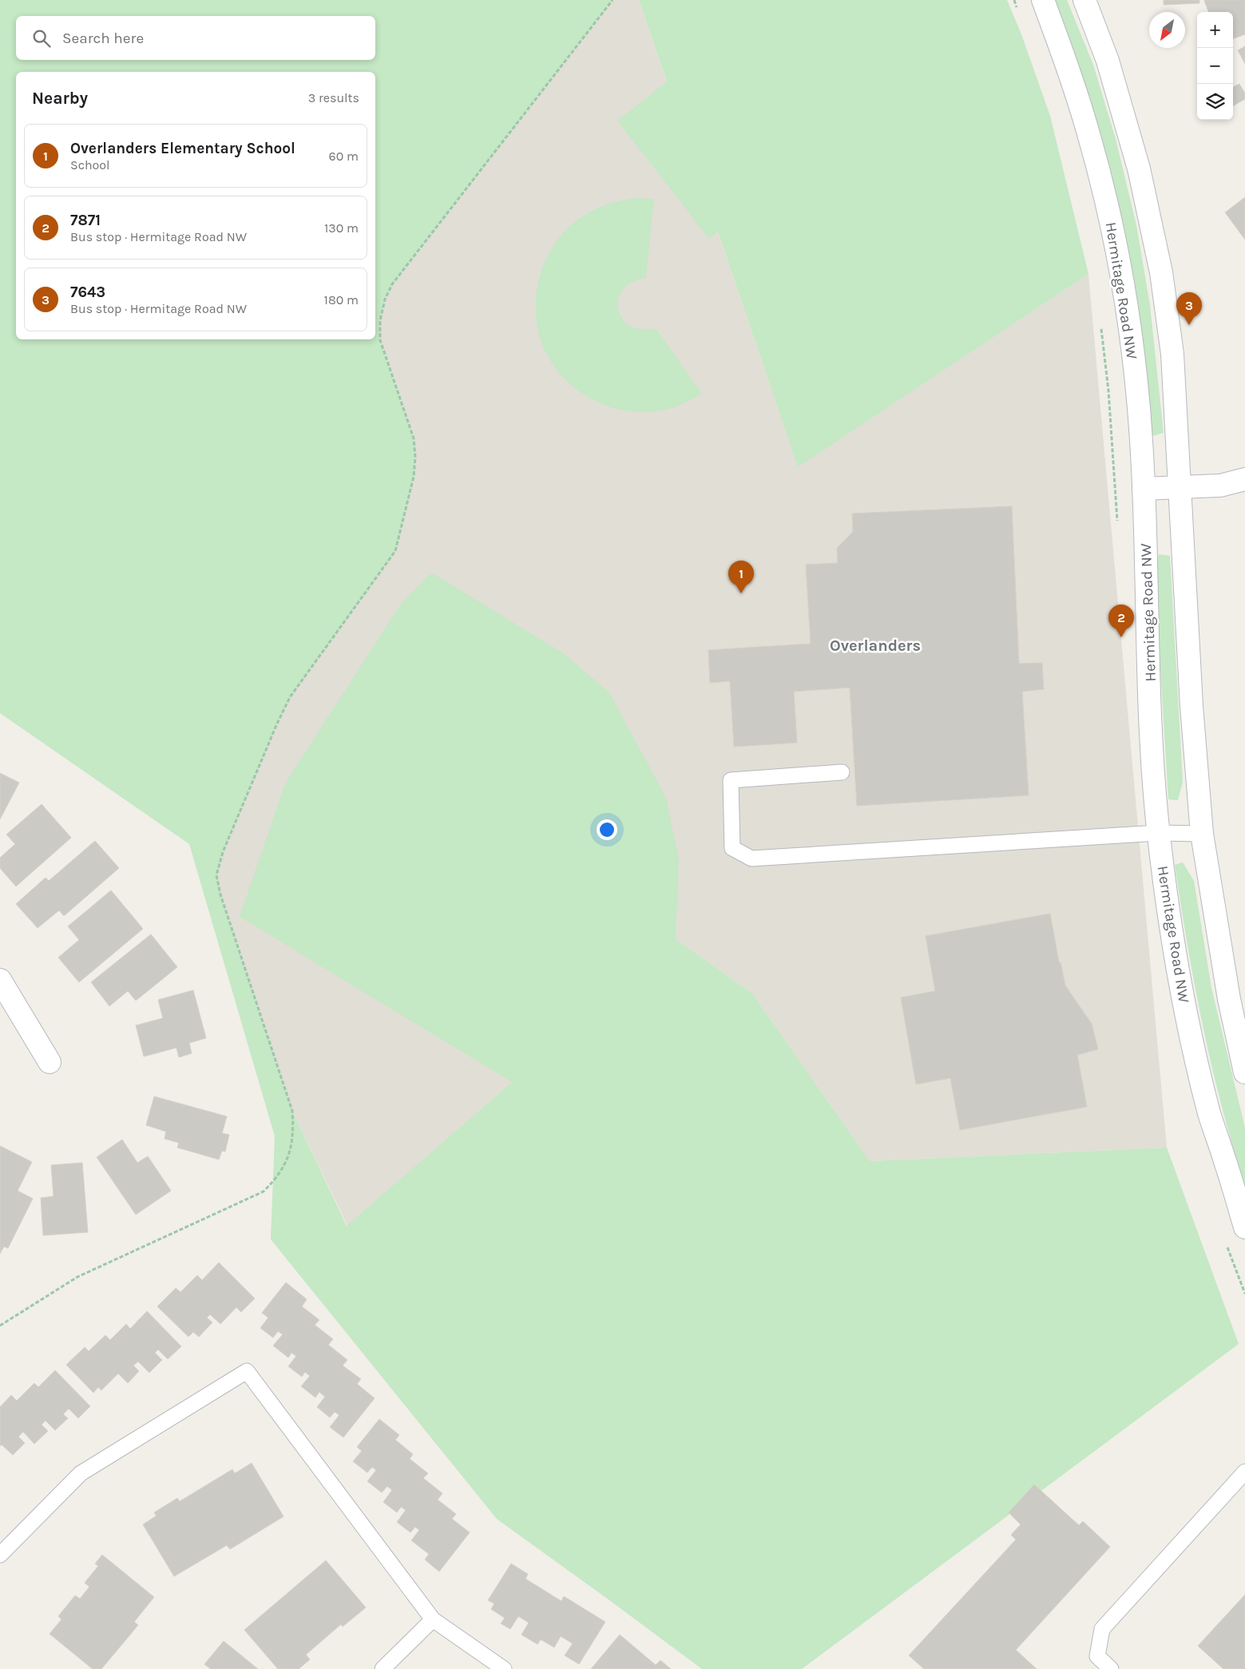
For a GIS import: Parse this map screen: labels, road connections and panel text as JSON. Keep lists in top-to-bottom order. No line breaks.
{"streets":{"street":["Hermitage Road NW"]},"districts":["Overlanders"],"north":"bottom left","page":{"map_buttons":["+","−"],"search":"Search here","heading":["Nearby","3 results"],"list":[{"mark":"1","name":"Overlanders Elementary School","note":"School","value":"60 m"},{"mark":"2","name":"7871","note":"Bus stop · Hermitage Road NW","value":"130 m"},{"mark":"3","name":"7643","note":"Bus stop · Hermitage Road NW","value":"180 m"}],"pins":["3","1","2"]}}
